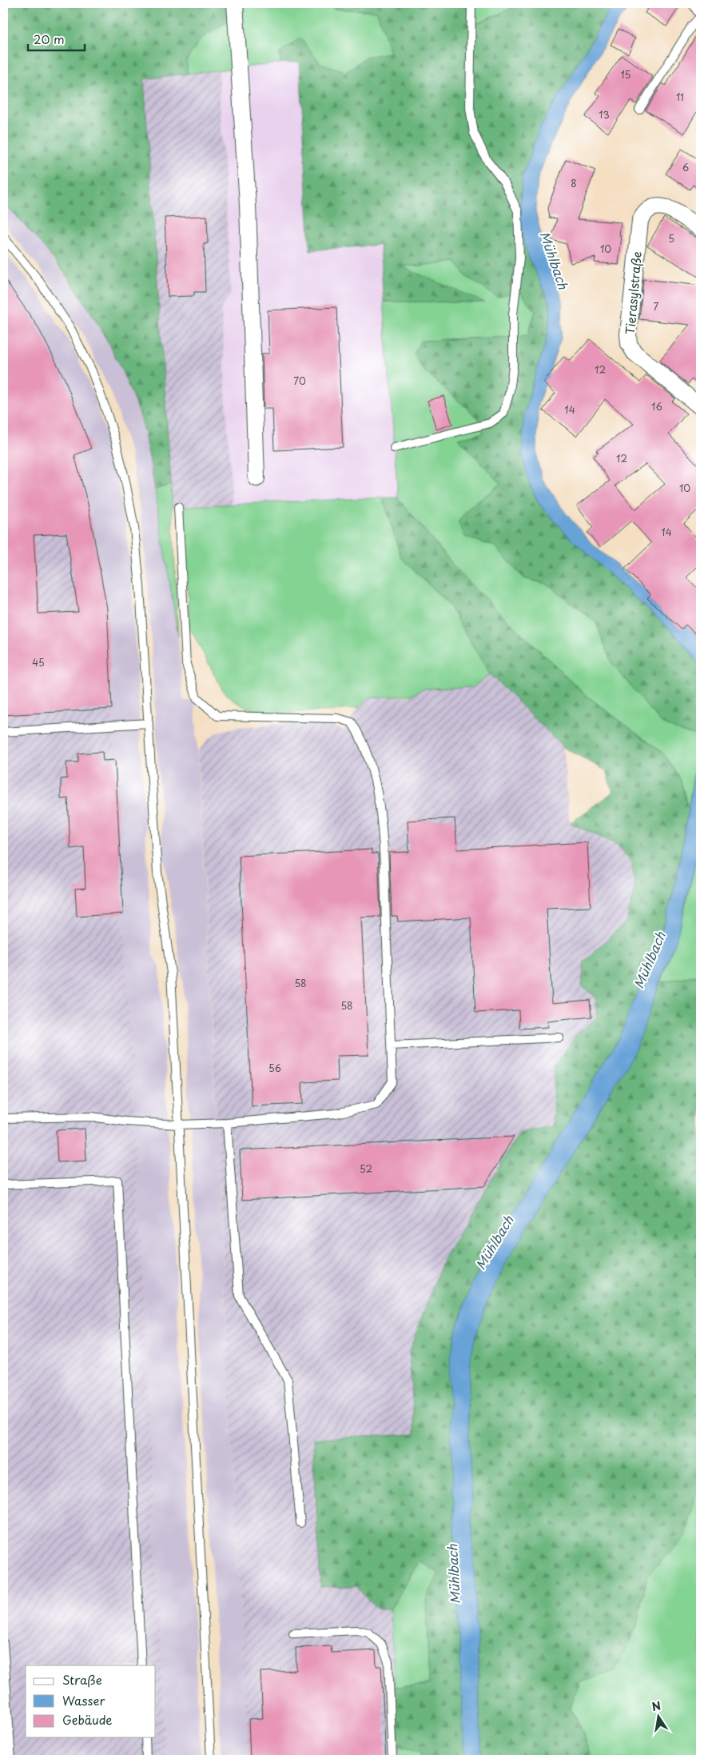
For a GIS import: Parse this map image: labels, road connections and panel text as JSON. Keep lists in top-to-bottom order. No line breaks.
{"streets":{"street":["Tierasylstraße"]},"water":["Mühlbach"],"house_numbers":["15","11","13","6","8","5","10","7","12","70","16","14","12","10","14","45","58","58","56","52"],"legend":["Straße","Wasser","Gebäude"],"scale_bar":"20 m","north":"top"}
